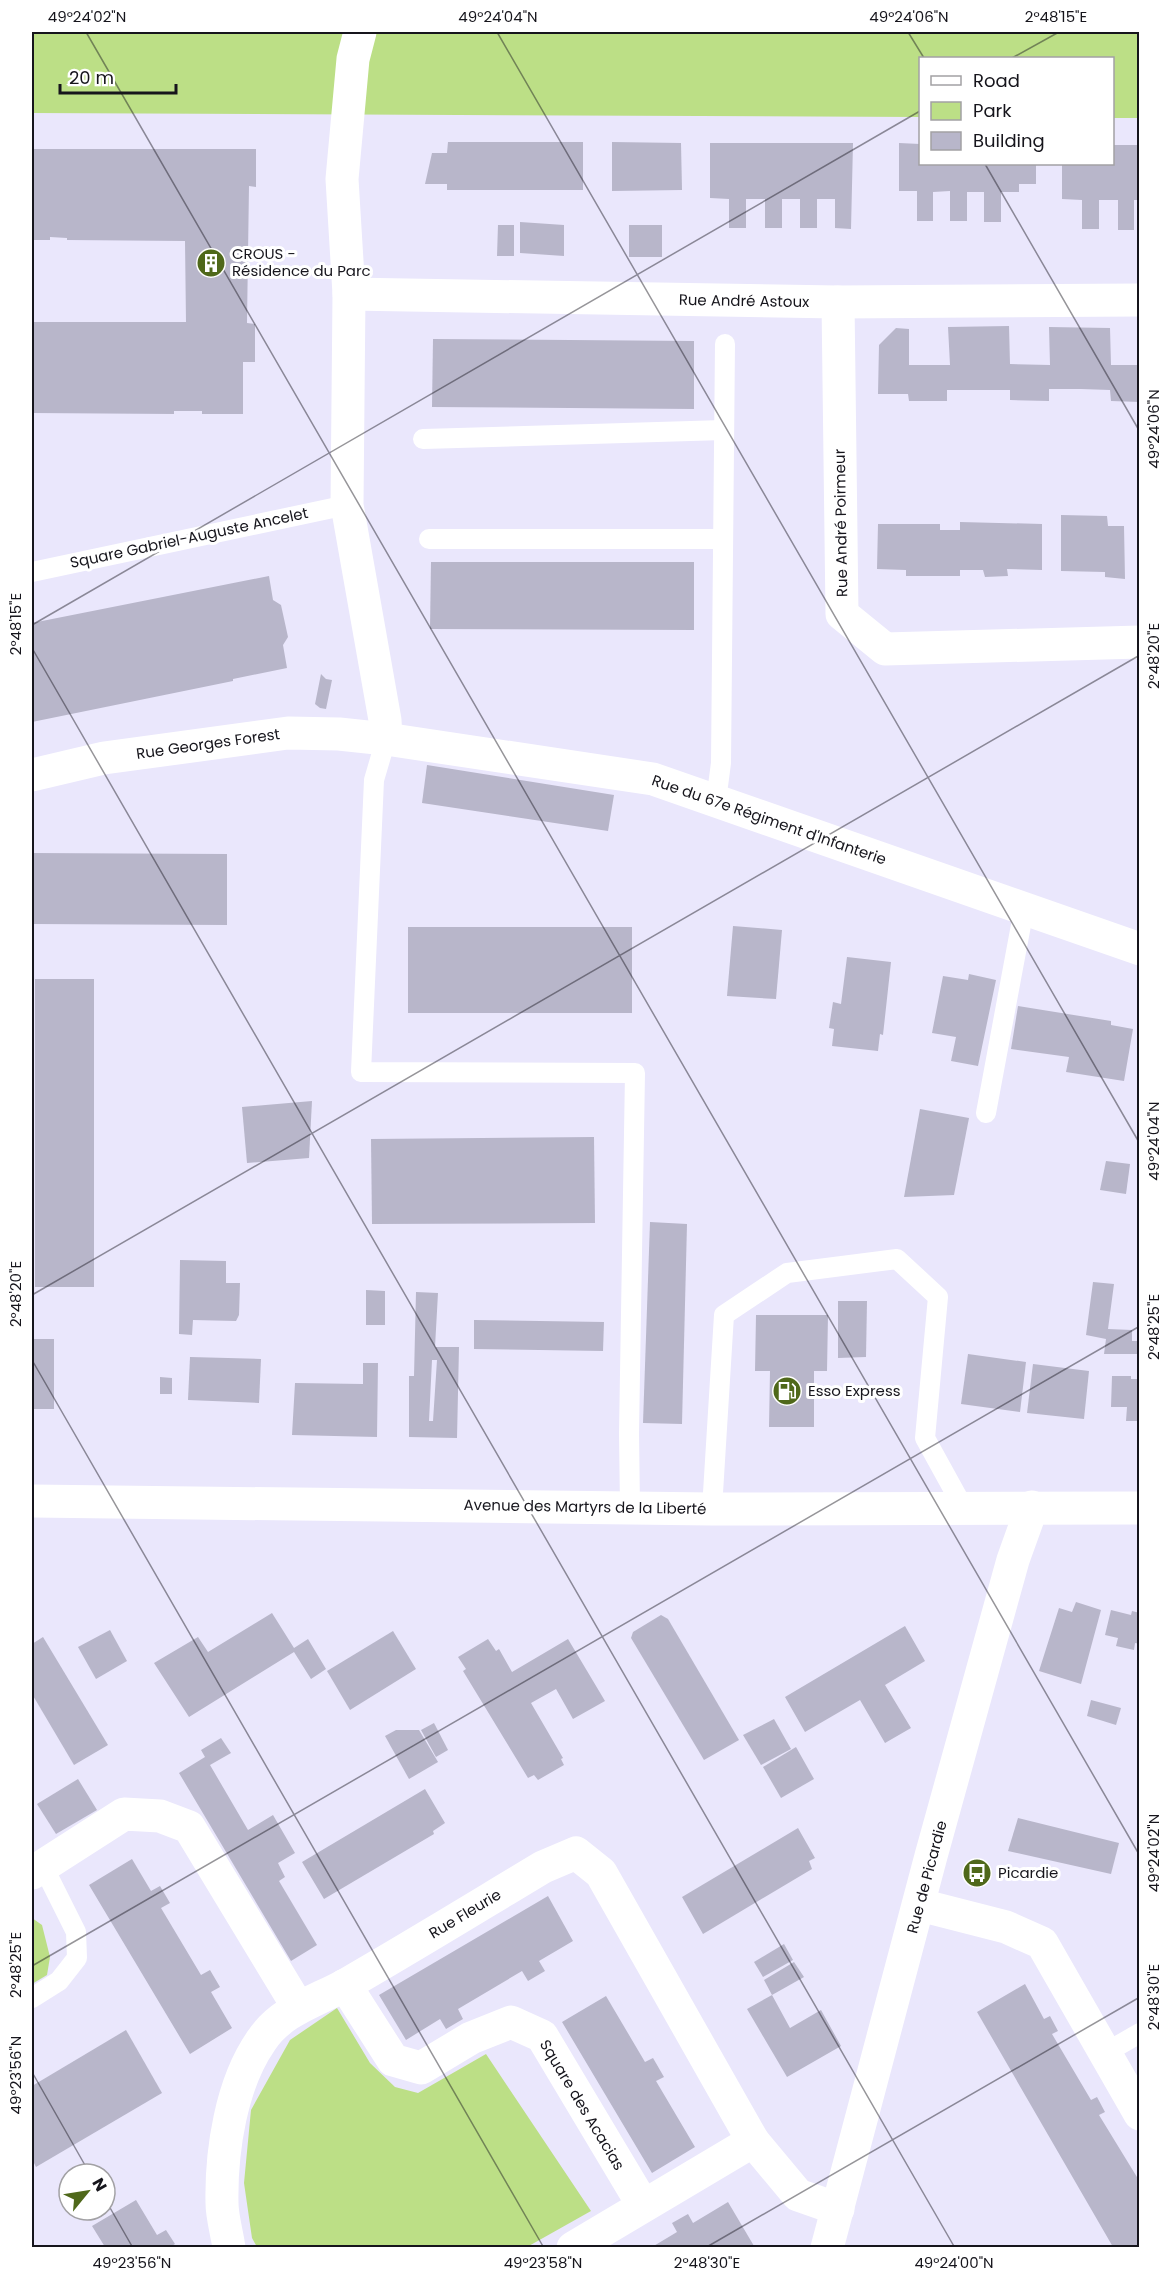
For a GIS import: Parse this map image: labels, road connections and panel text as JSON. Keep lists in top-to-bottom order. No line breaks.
{"streets":{"street":["Rue André Astoux","Rue André Poirmeur","Rue Georges Forest","Rue du 67e Régiment d'Infanterie","Avenue des Martyrs de la Liberté","Rue de Picardie","Rue Fleurie","Square des Acacias"],"lane":["Square Gabriel-Auguste Ancelet"]},"crossings":[["Rue André Astoux","Rue André Poirmeur"],["Rue Georges Forest","Rue du 67e Régiment d'Infanterie"],["Avenue des Martyrs de la Liberté","Rue de Picardie"],["Rue de Picardie","Rue Fleurie"],["Rue Fleurie","Square des Acacias"]],"places":{"building":["CROUS - Résidence du Parc"],"fuel station":["Esso Express"],"bus stop":["Picardie"]},"legend":["Road","Park","Building"],"scale_bar":"20 m","north":"top right","coordinates":["49°24'02\"N","49°24'04\"N","49°24'06\"N","2°48'15\"E","2°48'20\"E","2°48'25\"E","2°48'30\"E","49°23'56\"N","49°23'58\"N","49°24'00\"N"]}
